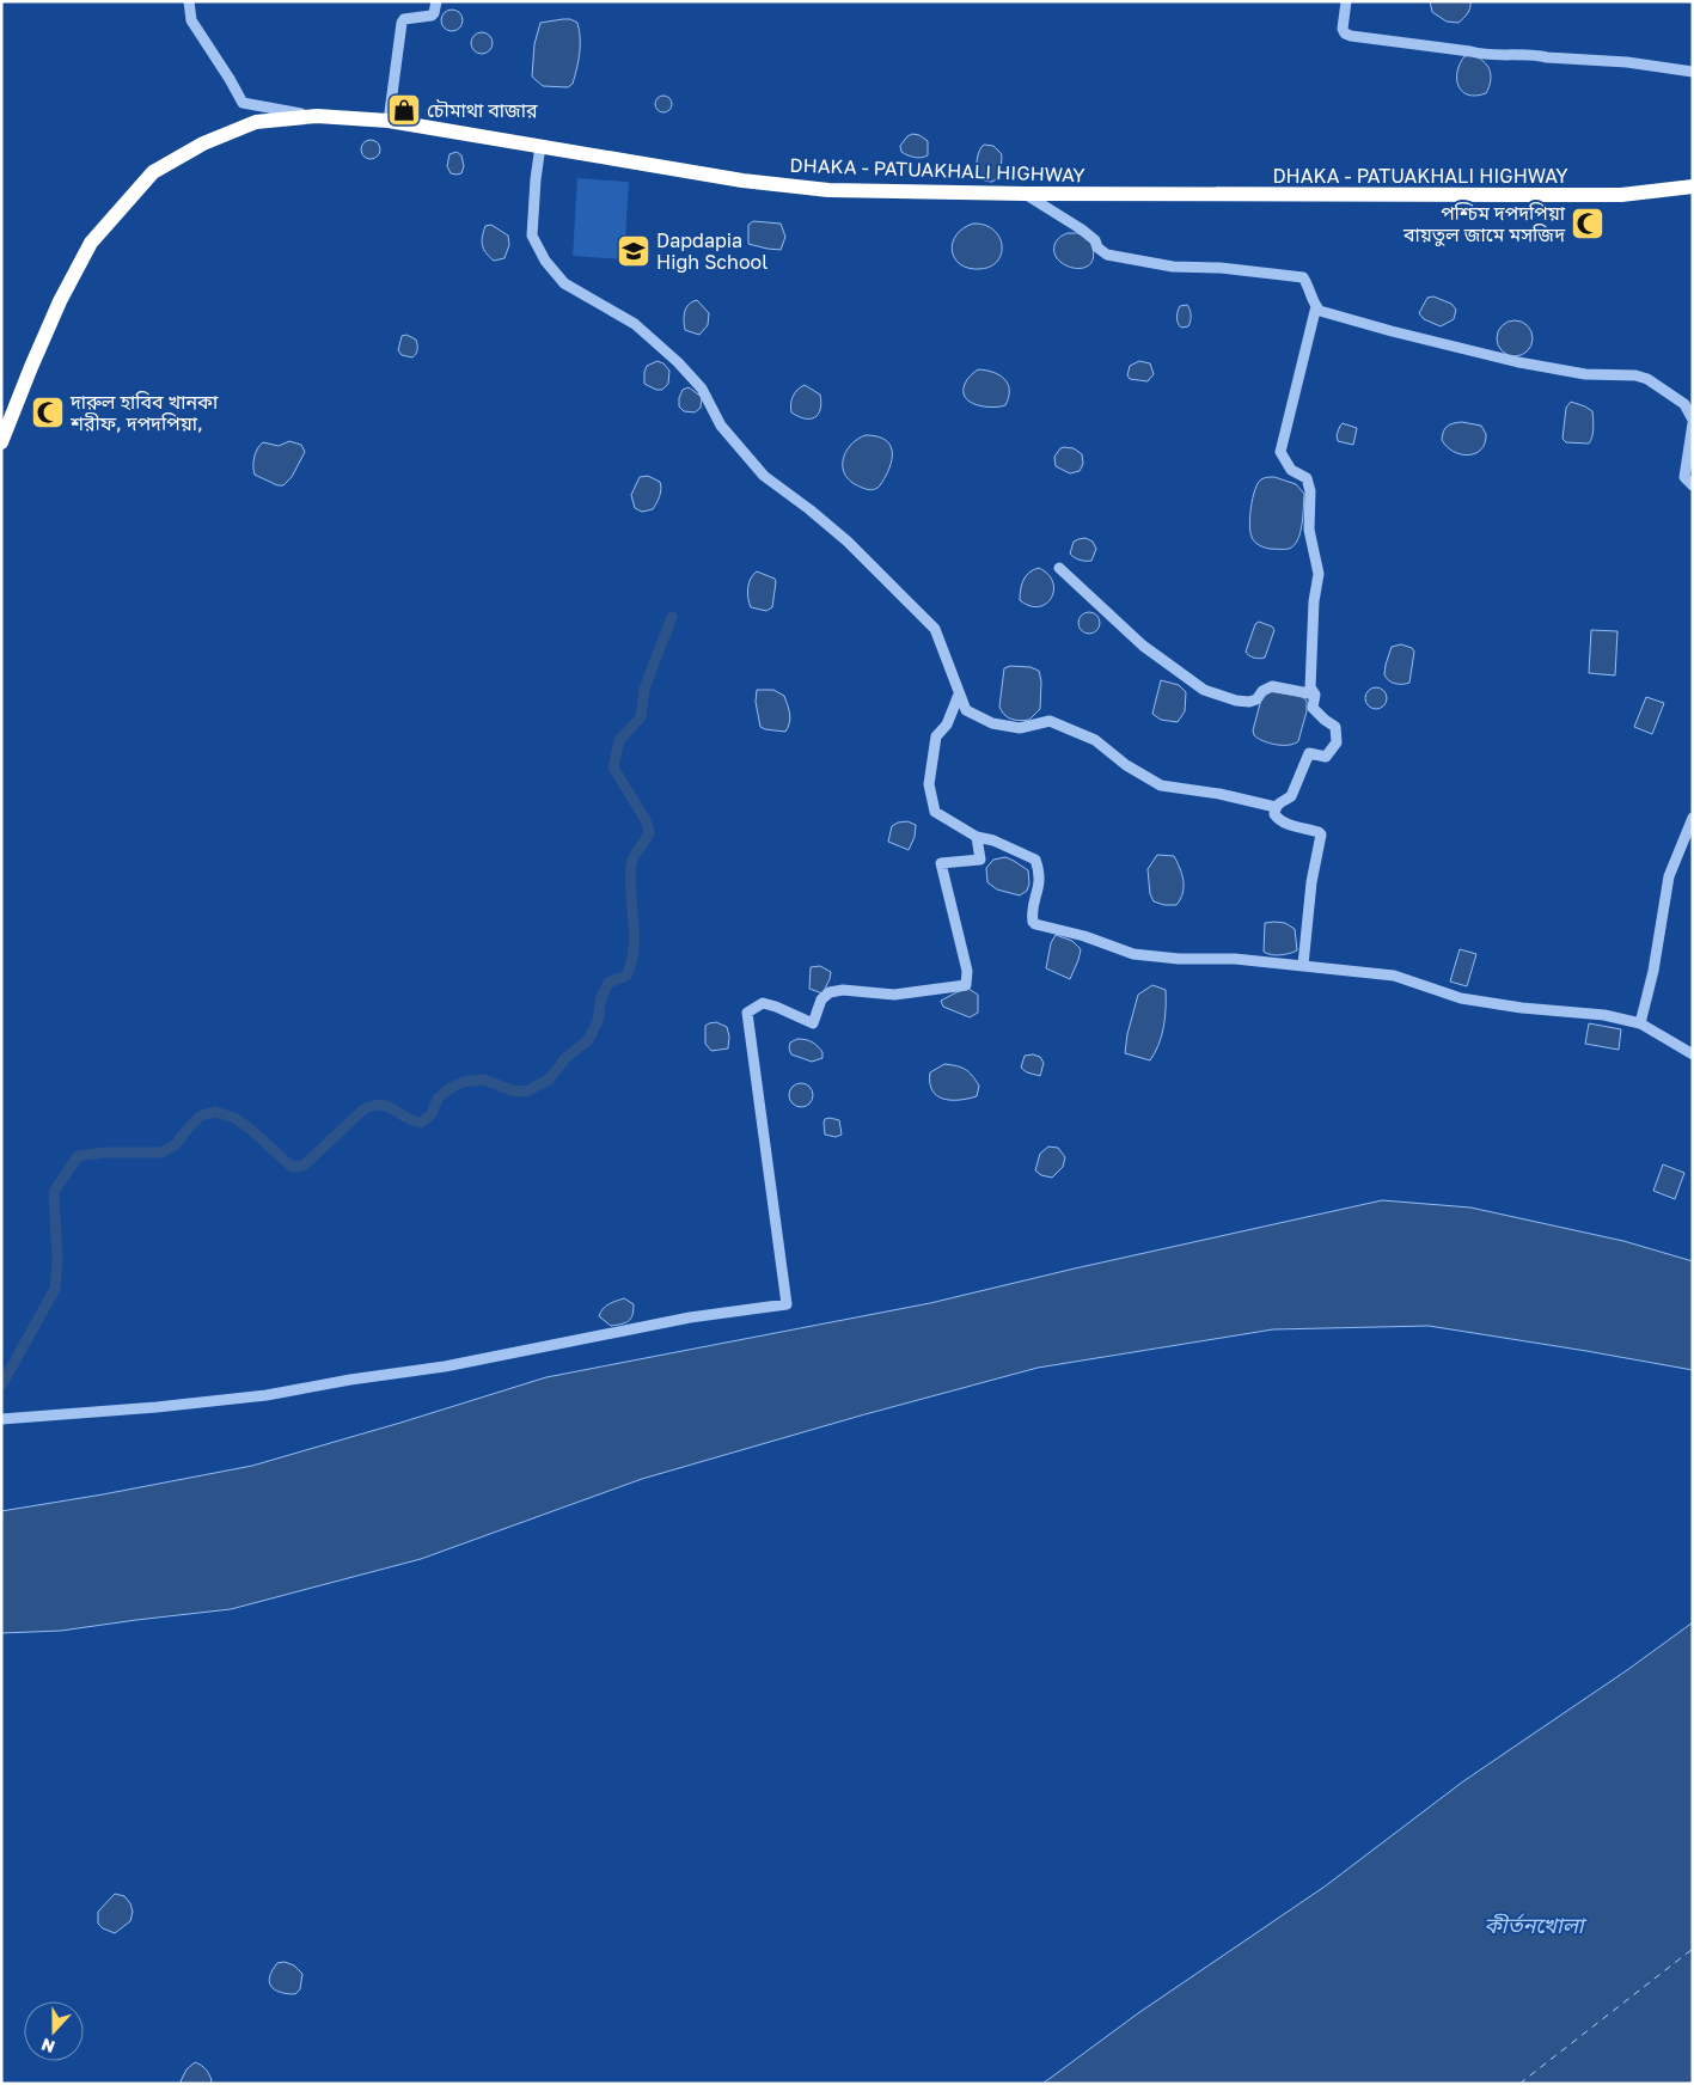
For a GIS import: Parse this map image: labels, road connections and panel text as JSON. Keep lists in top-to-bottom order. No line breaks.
{"streets":{"highway":["DHAKA - PATUAKHALI HIGHWAY"]},"water":["কীর্তনখোলা"],"places":{"shop":["চৌমাথা বাজার"],"mosque":["পশ্চিম দপদপিয়া বায়তুল জামে মসজিদ","দারুল হাবিব খানকা শরীফ, দপদপিয়া,"],"school or university":["Dapdapia High School"]},"north":"bottom"}
